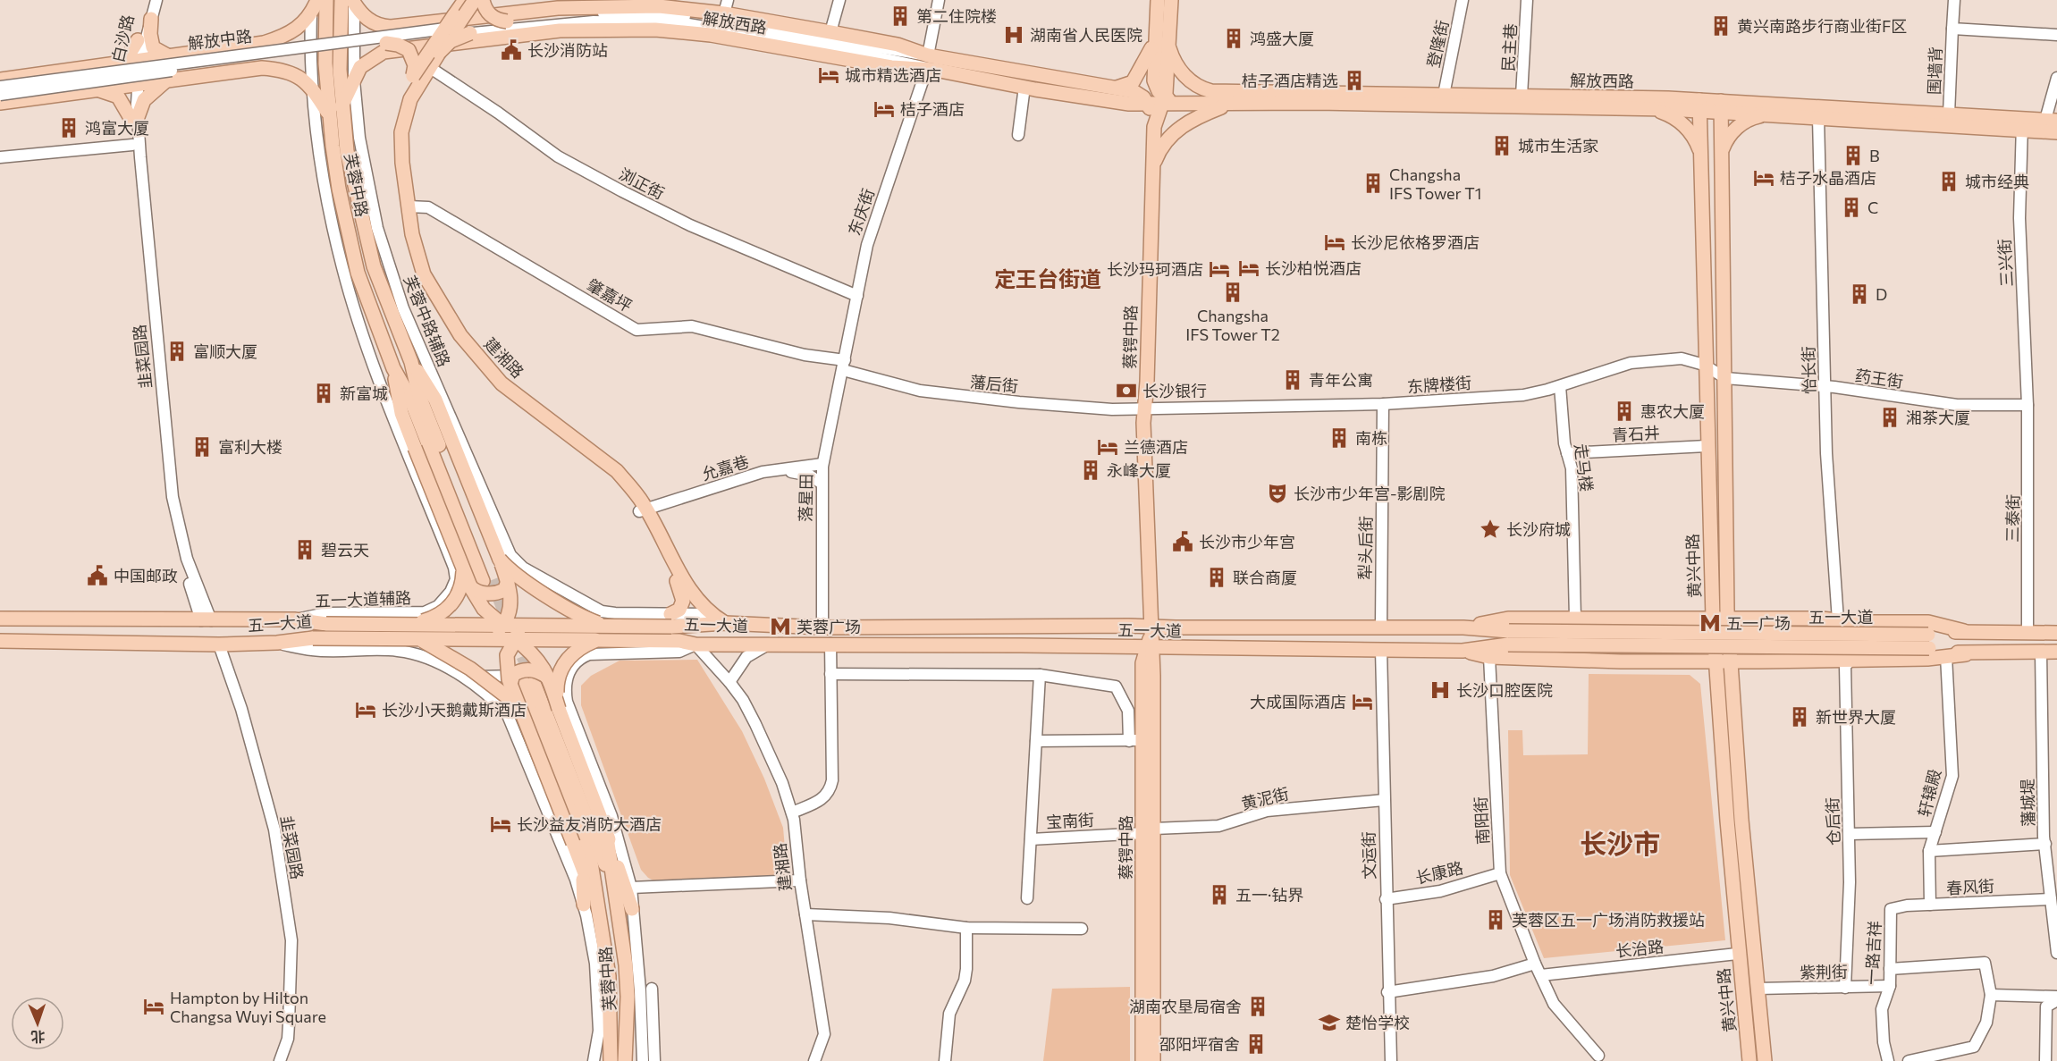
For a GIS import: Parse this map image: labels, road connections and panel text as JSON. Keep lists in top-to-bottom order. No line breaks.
{"streets":{"main road":["解放西路","解放中路","芙蓉中路","蔡锷中路","建湘路","黄兴中路","五一大道"],"street":["白沙路","登隆街","民主巷","围墙背","浏正街","东庆街","三兴街","肇嘉坪","芙蓉中路辅路","韭菜园路","怡长街","药王街","藩后街","东牌楼街","青石井","允嘉巷","走马楼","落星田","三泰街","犁头后街","五一大道辅路","轩辕殿","黄泥街","藩城堤","宝南街","南阳街","仓后街","文运街","长康路","春风街","长治路","一路吉祥","紫荆街"]},"crossings":[["解放西路","解放中路"],["解放西路","登隆街"],["解放西路","民主巷"],["解放西路","围墙背"],["解放西路","芙蓉中路"],["解放西路","东庆街"],["解放西路","三兴街"],["解放西路","芙蓉中路辅路"],["解放西路","蔡锷中路"],["解放西路","建湘路"],["解放西路","怡长街"],["解放西路","黄兴中路"],["白沙路","解放中路"],["白沙路","韭菜园路"],["解放中路","芙蓉中路"],["解放中路","韭菜园路"],["解放中路","建湘路"],["浏正街","东庆街"],["浏正街","建湘路"],["芙蓉中路","芙蓉中路辅路"],["芙蓉中路","五一大道"],["东庆街","肇嘉坪"],["东庆街","藩后街"],["东庆街","落星田"],["三兴街","药王街"],["三兴街","三泰街"],["肇嘉坪","建湘路"],["肇嘉坪","藩后街"],["肇嘉坪","落星田"],["蔡锷中路","藩后街"],["蔡锷中路","东牌楼街"],["蔡锷中路","五一大道"],["蔡锷中路","黄泥街"],["蔡锷中路","宝南街"],["韭菜园路","五一大道"],["建湘路","允嘉巷"],["建湘路","五一大道"],["怡长街","药王街"],["怡长街","五一大道"],["药王街","东牌楼街"],["药王街","三泰街"],["药王街","黄兴中路"],["藩后街","东牌楼街"],["藩后街","落星田"],["东牌楼街","走马楼"],["东牌楼街","犁头后街"],["东牌楼街","黄兴中路"],["青石井","走马楼"],["青石井","黄兴中路"],["允嘉巷","落星田"],["走马楼","五一大道"],["落星田","五一大道"],["三泰街","五一大道"],["犁头后街","五一大道"],["黄兴中路","五一大道"],["黄兴中路","长治路"],["黄兴中路","紫荆街"],["五一大道辅路","五一大道"],["五一大道","轩辕殿"],["五一大道","藩城堤"],["五一大道","南阳街"],["五一大道","仓后街"],["五一大道","文运街"],["轩辕殿","春风街"],["黄泥街","宝南街"],["黄泥街","文运街"],["藩城堤","春风街"],["南阳街","长康路"],["南阳街","长治路"],["仓后街","紫荆街"],["文运街","长康路"],["春风街","一路吉祥"],["一路吉祥","紫荆街"]],"districts":["定王台街道","长沙市"],"places":{"building":["第二住院楼","黄兴南路步行商业街F区","鸿盛大厦","桔子酒店精选","鸿富大厦","城市生活家","B","城市经典","Changsha IFS Tower T1","C","Changsha IFS Tower T2","D","富顺大厦","青年公寓","新富城","惠农大厦","湘茶大厦","南栋","富利大楼","永峰大厦","碧云天","联合商厦","新世界大厦","五一·钻界","芙蓉区五一广场消防救援站","湖南农垦局宿舍","邵阳坪宿舍"],"hospital":["湖南省人民医院","长沙口腔医院"],"public building":["长沙消防站","长沙市少年宫","中国邮政"],"hotel":["城市精选酒店","桔子酒店","桔子水晶酒店","长沙尼依格罗酒店","长沙柏悦酒店","长沙玛珂酒店","兰德酒店","大成国际酒店","长沙小天鹅戴斯酒店","长沙益友消防大酒店","Hampton by Hilton Changsa Wuyi Square"],"bank":["长沙银行"],"theatre":["长沙市少年宫-影剧院"],"place":["长沙府城"],"metro station":["五一广场","芙蓉广场"],"school or university":["楚怡学校"]},"north":"bottom"}
